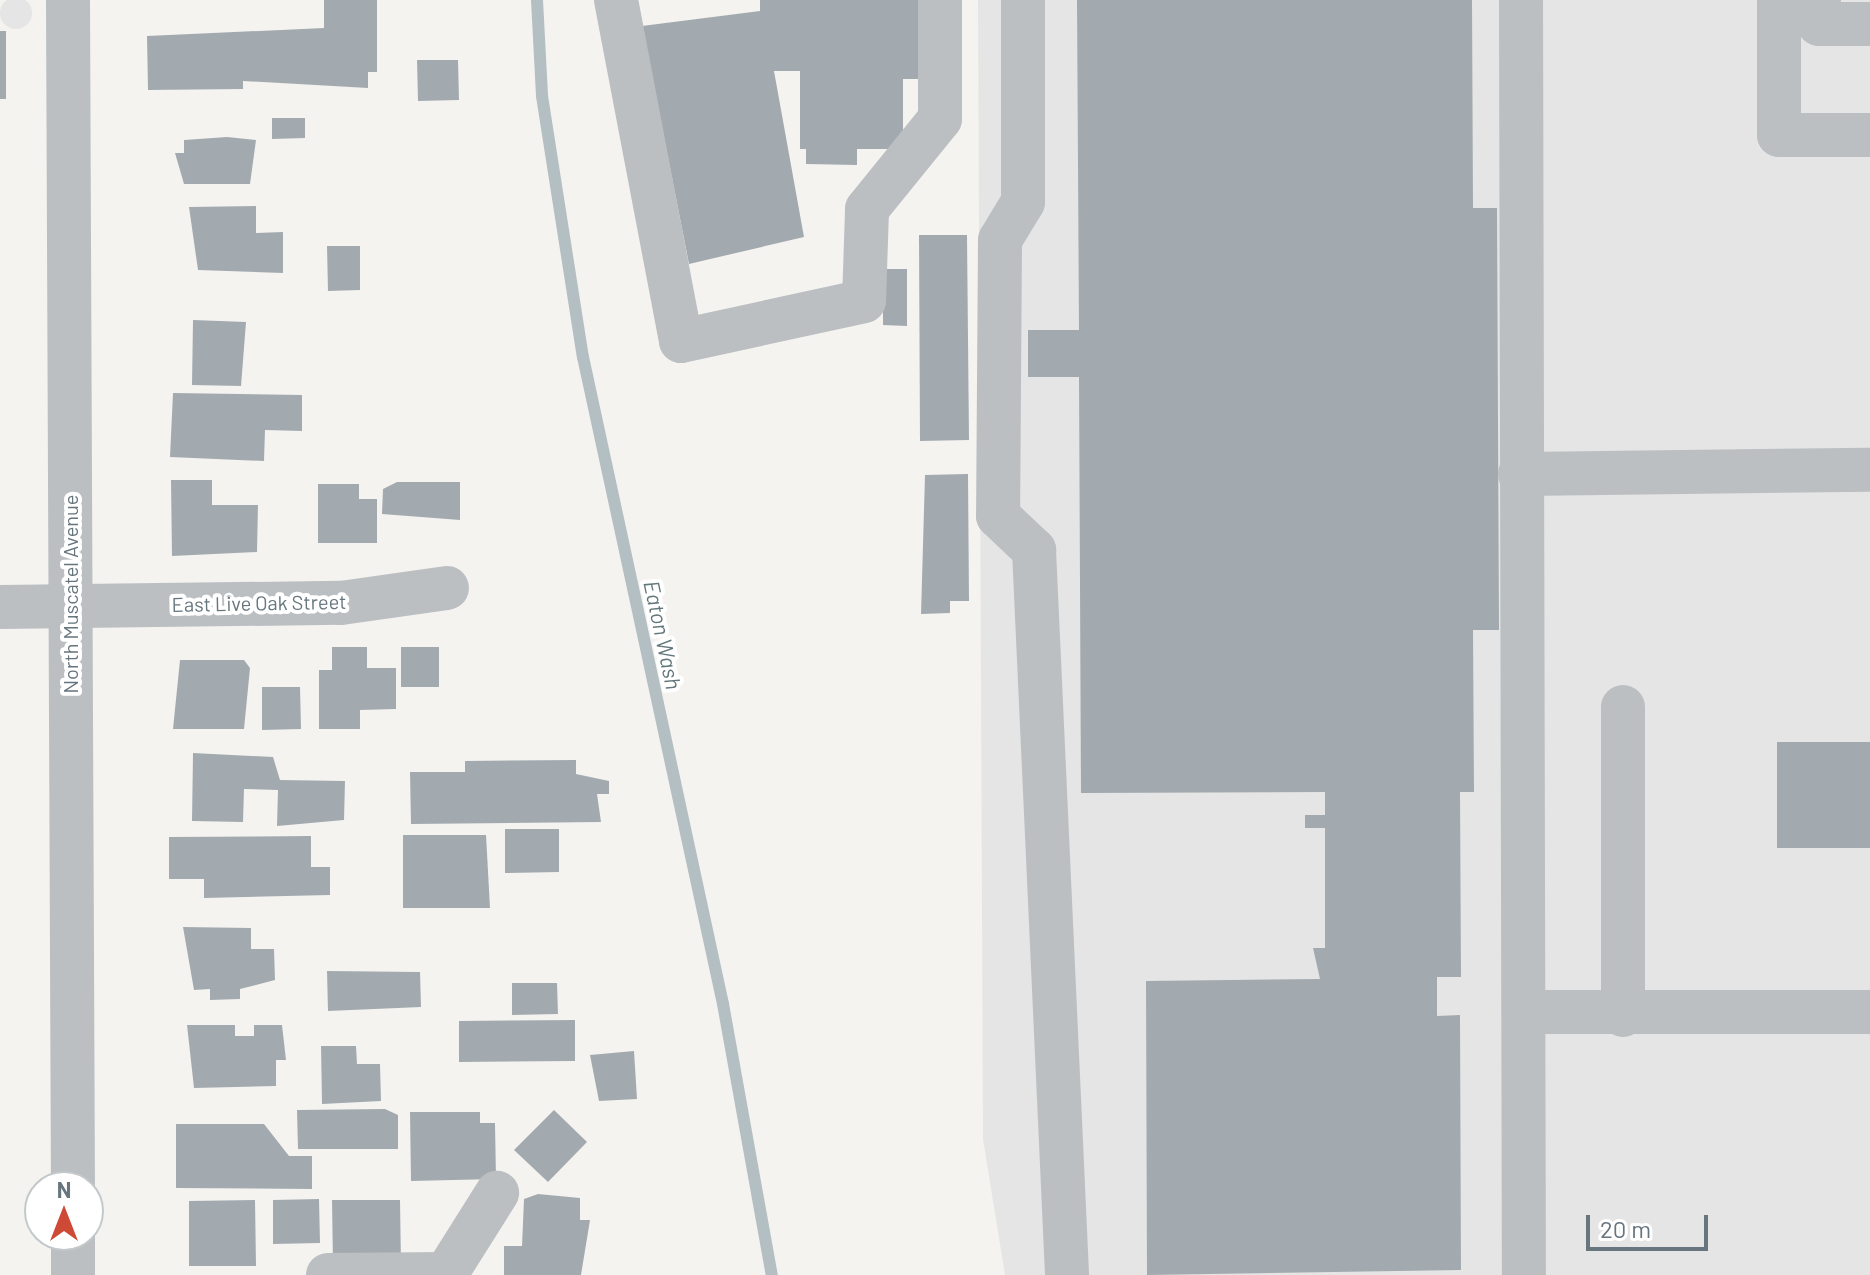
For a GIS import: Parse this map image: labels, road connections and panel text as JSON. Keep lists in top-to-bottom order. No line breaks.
{"streets":{"street":["North Muscatel Avenue","East Live Oak Street"]},"crossings":[["North Muscatel Avenue","East Live Oak Street"]],"water":["Eaton Wash"],"scale_bar":"20 m","north":"top"}
